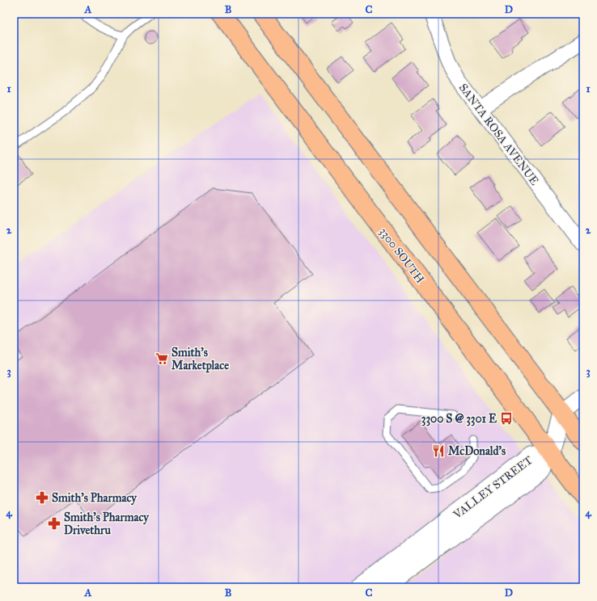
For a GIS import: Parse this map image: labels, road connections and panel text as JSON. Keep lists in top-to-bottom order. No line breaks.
{"streets":{"main road":["3300 SOUTH"],"street":["SANTA ROSA AVENUE","VALLEY STREET"]},"crossings":[["3300 SOUTH","VALLEY STREET"]],"places":{"supermarket":["Smith's Marketplace"],"bus stop":["3300 S @ 3301 E"],"restaurant":["McDonald's"],"pharmacy":["Smith's Pharmacy","Smith's Pharmacy Drivethru"]},"grid":{"columns":["A","B","C","D"],"rows":["1","2","3","4"]}}
